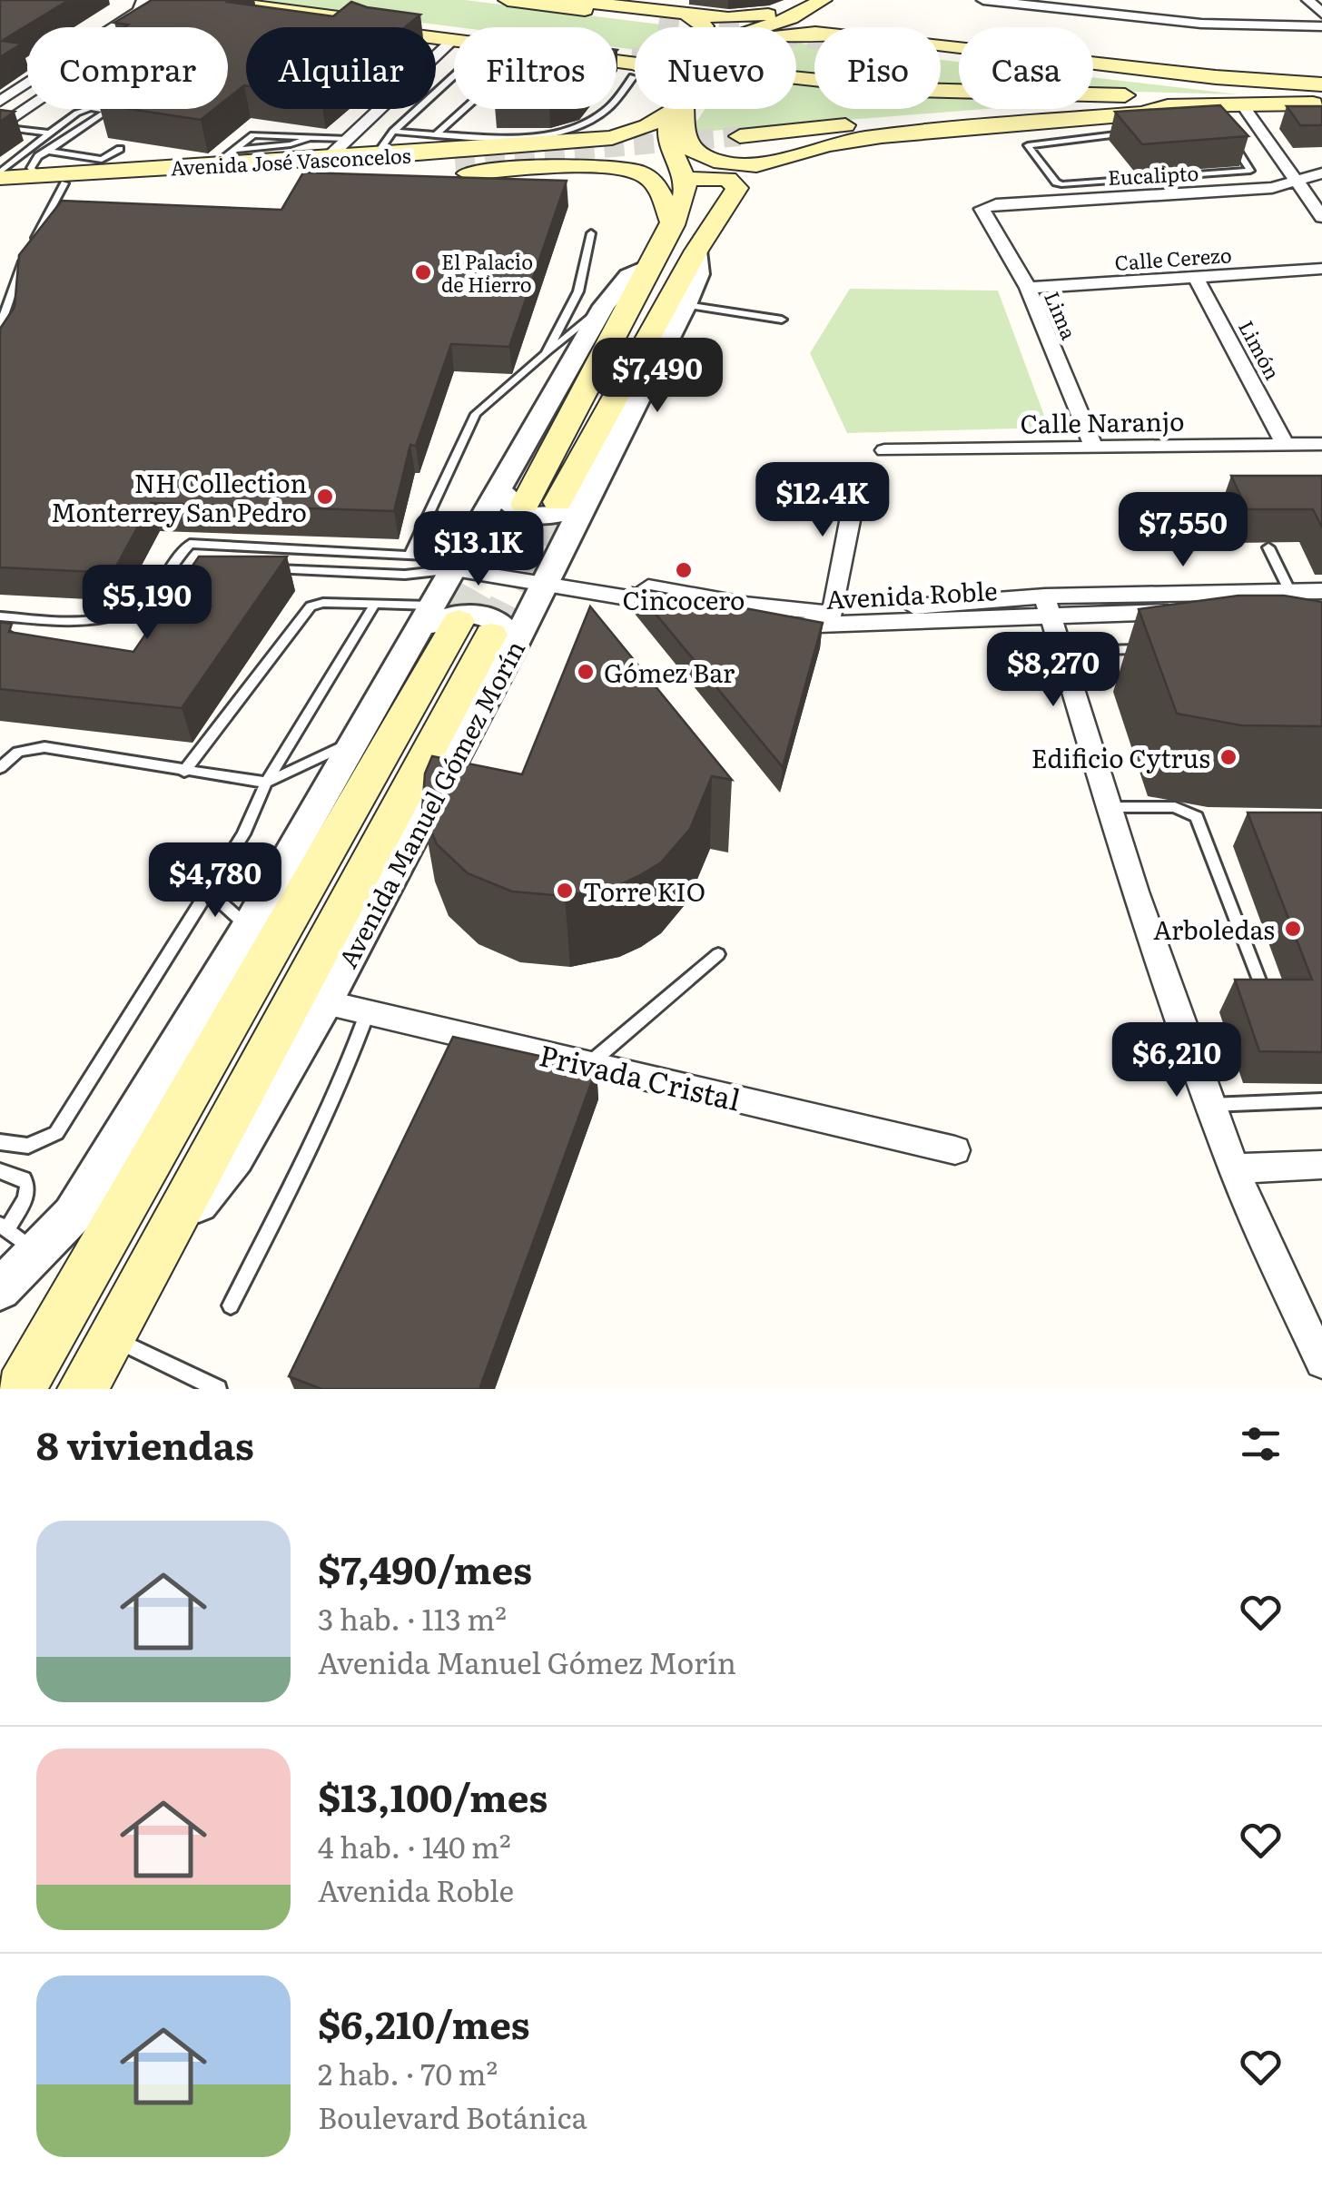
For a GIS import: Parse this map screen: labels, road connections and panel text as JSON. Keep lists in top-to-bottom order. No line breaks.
{"streets":{"main road":["Avenida José Vasconcelos","Avenida Manuel Gómez Morín"],"street":["Eucalipto","Calle Cerezo","Lima","Limón","Calle Naranjo","Avenida Roble","Privada Cristal"]},"crossings":[["Eucalipto","Lima"],["Calle Cerezo","Lima"],["Calle Cerezo","Limón"],["Lima","Calle Naranjo"],["Limón","Calle Naranjo"],["Avenida Roble","Avenida Manuel Gómez Morín"],["Avenida Manuel Gómez Morín","Privada Cristal"]],"places":["El Palacio de Hierro","NH Collection Monterrey San Pedro","Cincocero","Gómez Bar","Edificio Cytrus","Torre KIO","Arboledas"],"page":{"chip":["Comprar","Alquilar","Filtros","Nuevo","Piso","Casa"],"price":["$7,490","$12.4K","$7,550","$13.1K","$5,190","$8,270","$4,780","$6,210"],"heading":"8 viviendas","list":[{"name":"$7,490/mes","note":"3 hab. · 113 m² · Avenida Manuel Gómez Morín"},{"name":"$13,100/mes","note":"4 hab. · 140 m² · Avenida Roble"},{"name":"$6,210/mes","note":"2 hab. · 70 m² · Boulevard Botánica"}]}}
